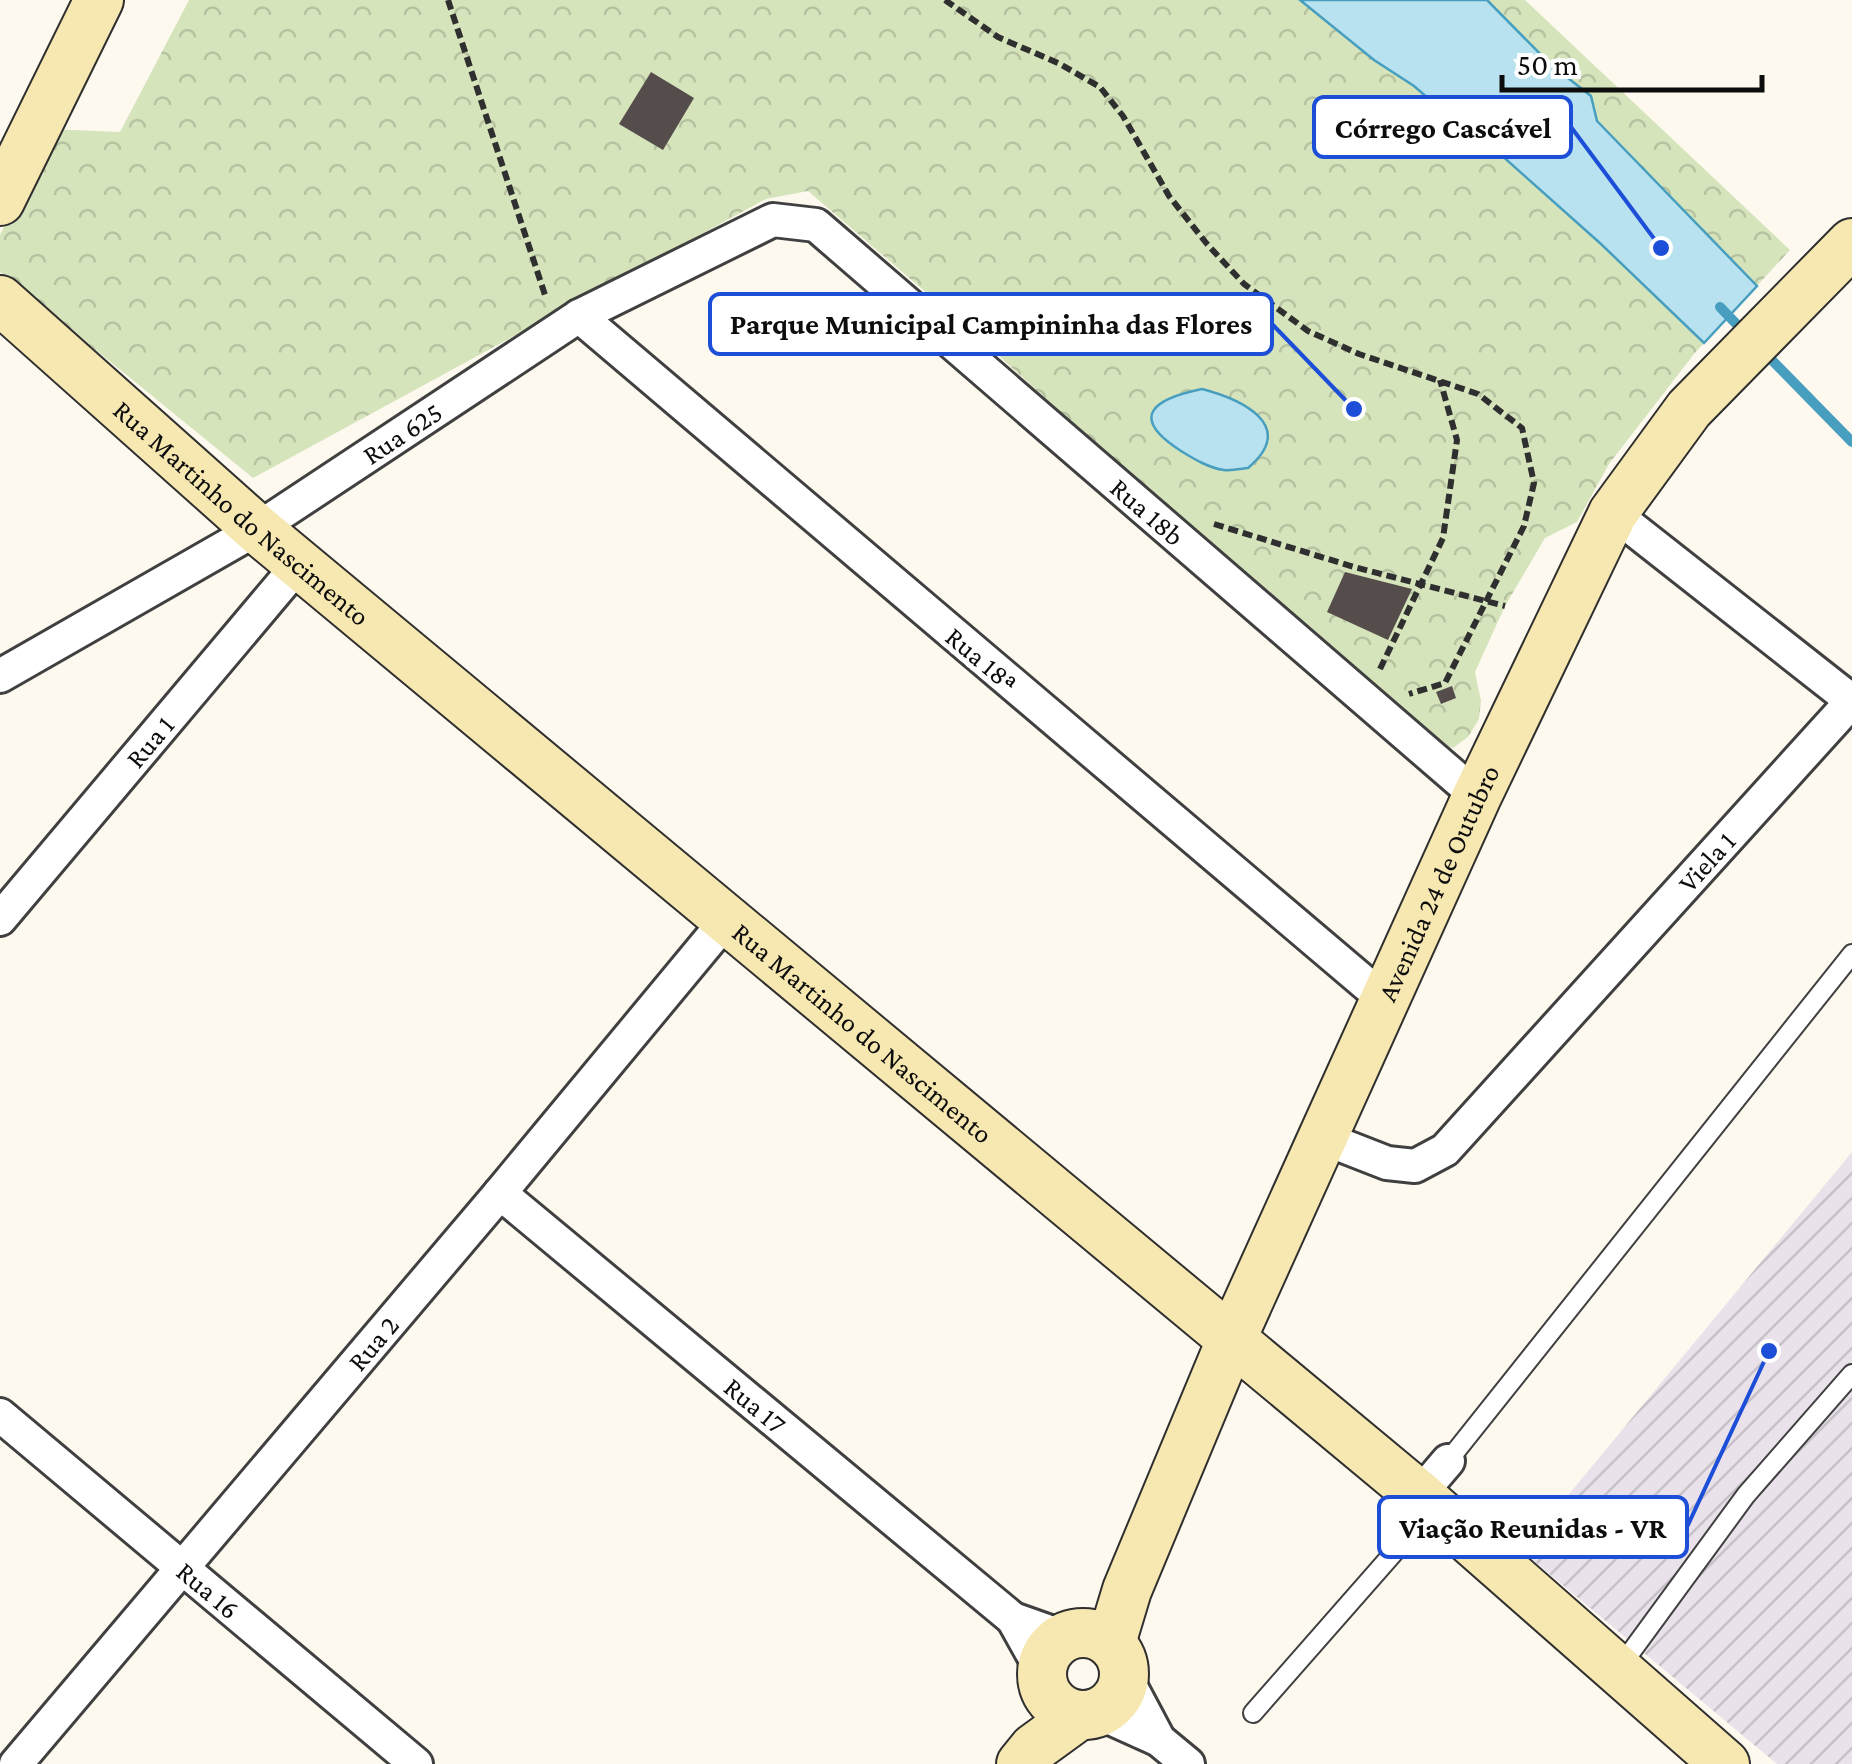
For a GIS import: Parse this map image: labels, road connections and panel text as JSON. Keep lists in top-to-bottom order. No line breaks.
{"streets":{"street":["Rua 625","Rua 18b","Rua Martinho do Nascimento","Rua 18ª","Rua 1","Viela 1","Avenida 24 de Outubro","Rua 2","Rua 17","Rua 16"]},"crossings":[["Rua 625","Rua 18b"],["Rua 625","Rua Martinho do Nascimento"],["Rua 625","Rua 18ª"],["Rua 18b","Avenida 24 de Outubro"],["Rua Martinho do Nascimento","Rua 1"],["Rua Martinho do Nascimento","Avenida 24 de Outubro"],["Rua Martinho do Nascimento","Rua 2"],["Rua 18ª","Avenida 24 de Outubro"],["Viela 1","Avenida 24 de Outubro"],["Avenida 24 de Outubro","Rua 17"],["Rua 2","Rua 17"],["Rua 2","Rua 16"]],"places":["Córrego Cascável","Parque Municipal Campininha das Flores","Viação Reunidas - VR"],"scale_bar":"50 m"}
